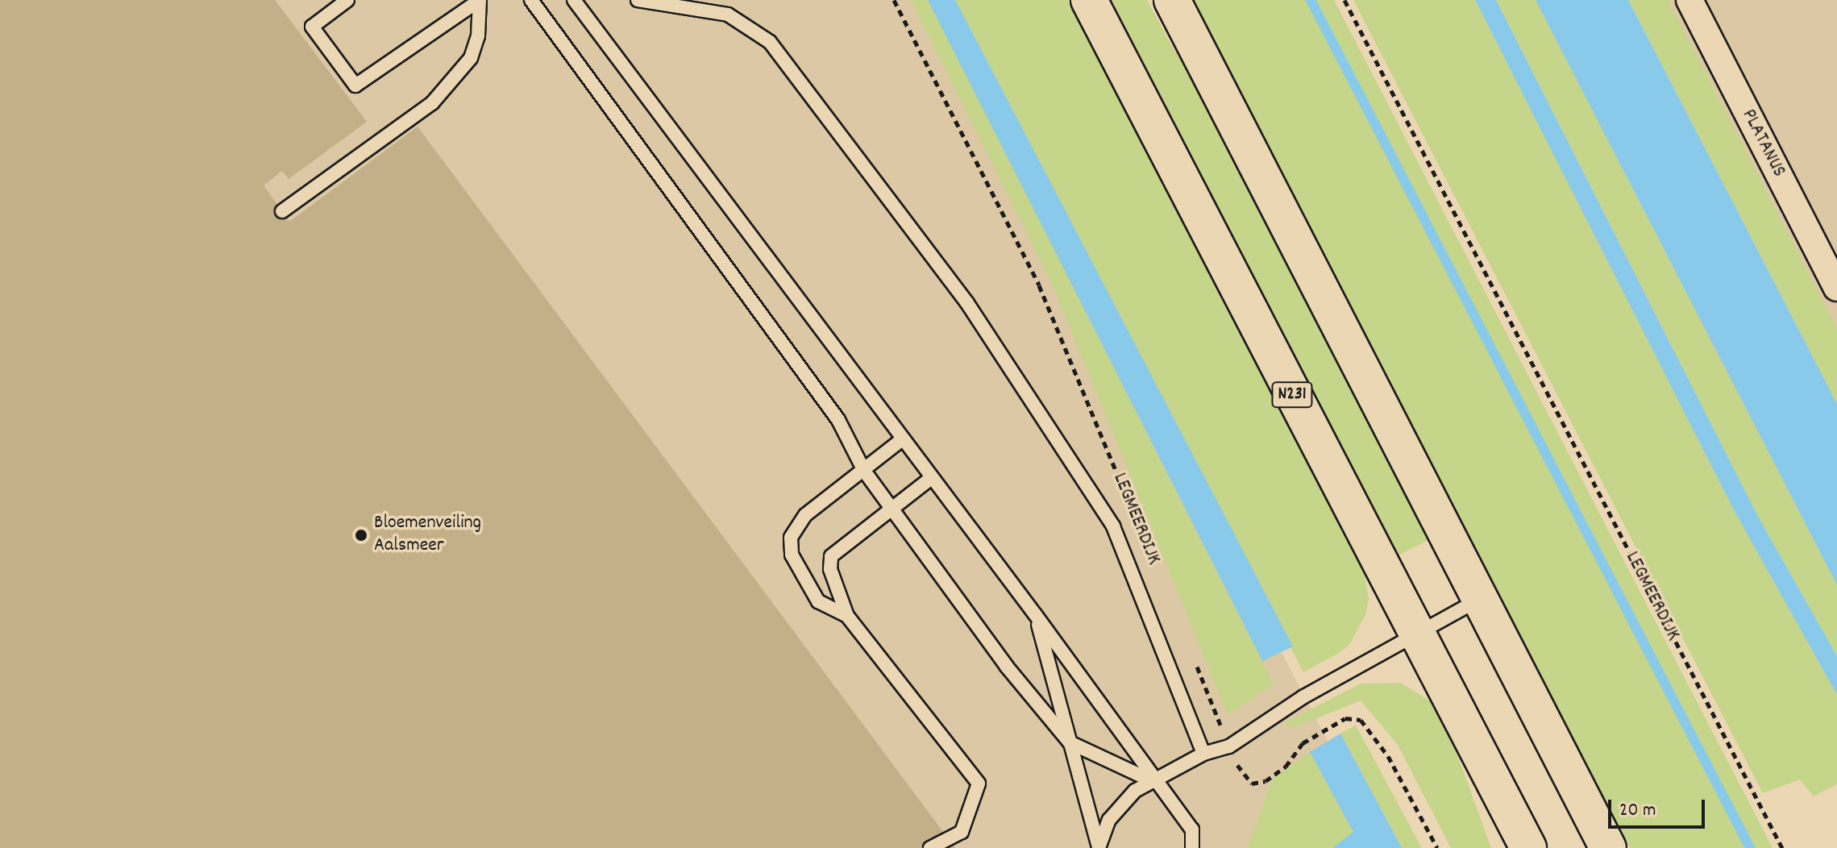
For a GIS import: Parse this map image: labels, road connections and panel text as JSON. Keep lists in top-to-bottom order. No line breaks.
{"streets":{"main road":["N231"],"street":["PLATANUS"],"path":["LEGMEERDIJK"]},"places":["Bloemenveiling Aalsmeer"],"scale_bar":"20 m"}
